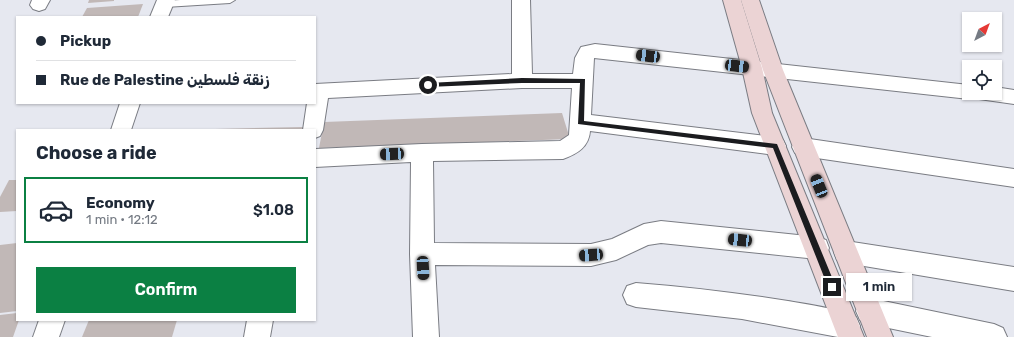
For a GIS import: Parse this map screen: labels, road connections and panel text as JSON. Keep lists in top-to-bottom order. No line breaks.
{"north":"top right","page":{"banner":["Pickup","Rue de Palestine زنقة فلسطين"],"heading":"Choose a ride","list":[{"name":"Economy","note":"1 min · 12:12","value":"$1.08"}],"buttons":"Confirm","bubble":"1 min"}}
